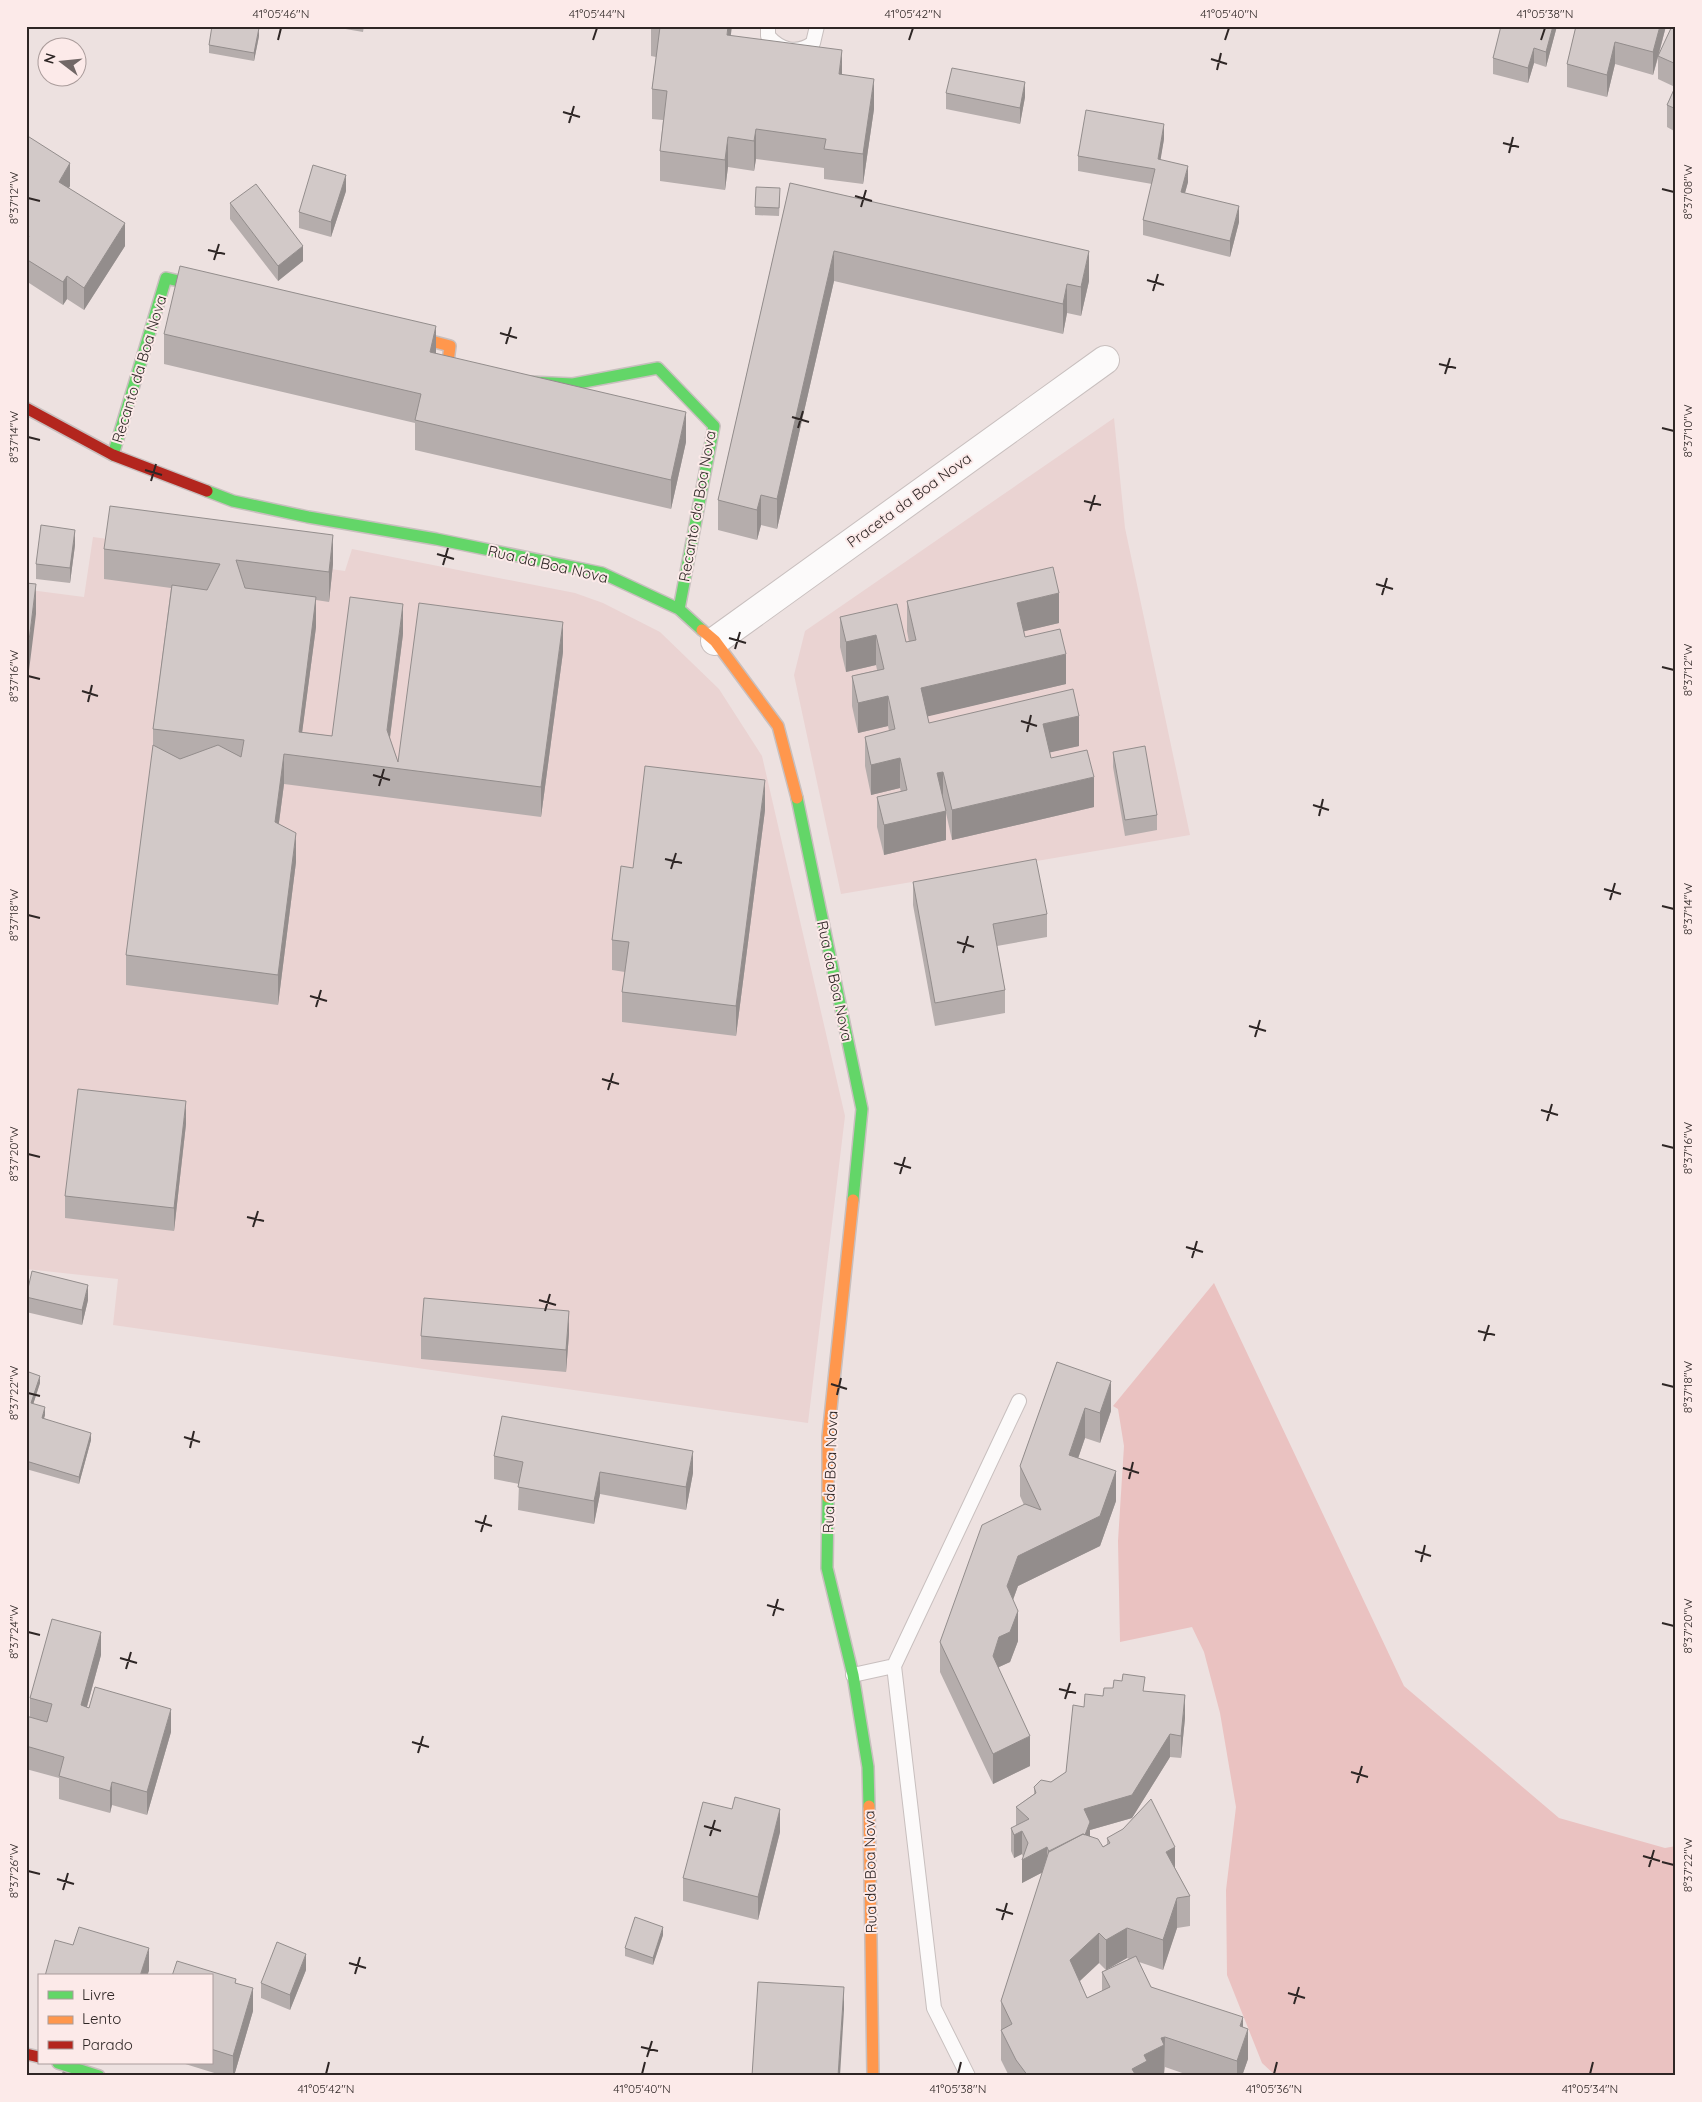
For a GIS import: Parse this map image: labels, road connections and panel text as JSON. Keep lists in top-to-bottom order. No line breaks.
{"streets":{"street":["Recanto da Boa Nova","Praceta da Boa Nova","Rua da Boa Nova"]},"crossings":[["Recanto da Boa Nova","Rua da Boa Nova"],["Praceta da Boa Nova","Rua da Boa Nova"]],"legend":["Livre","Lento","Parado"],"north":"left","coordinates":["41°05'46\"N","41°05'44\"N","41°05'42\"N","41°05'40\"N","41°05'38\"N","8°37'08\"W","8°37'12\"W","8°37'10\"W","8°37'14\"W","8°37'16\"W","8°37'18\"W","8°37'20\"W","8°37'22\"W","8°37'24\"W","8°37'26\"W","41°05'36\"N","41°05'34\"N"]}
